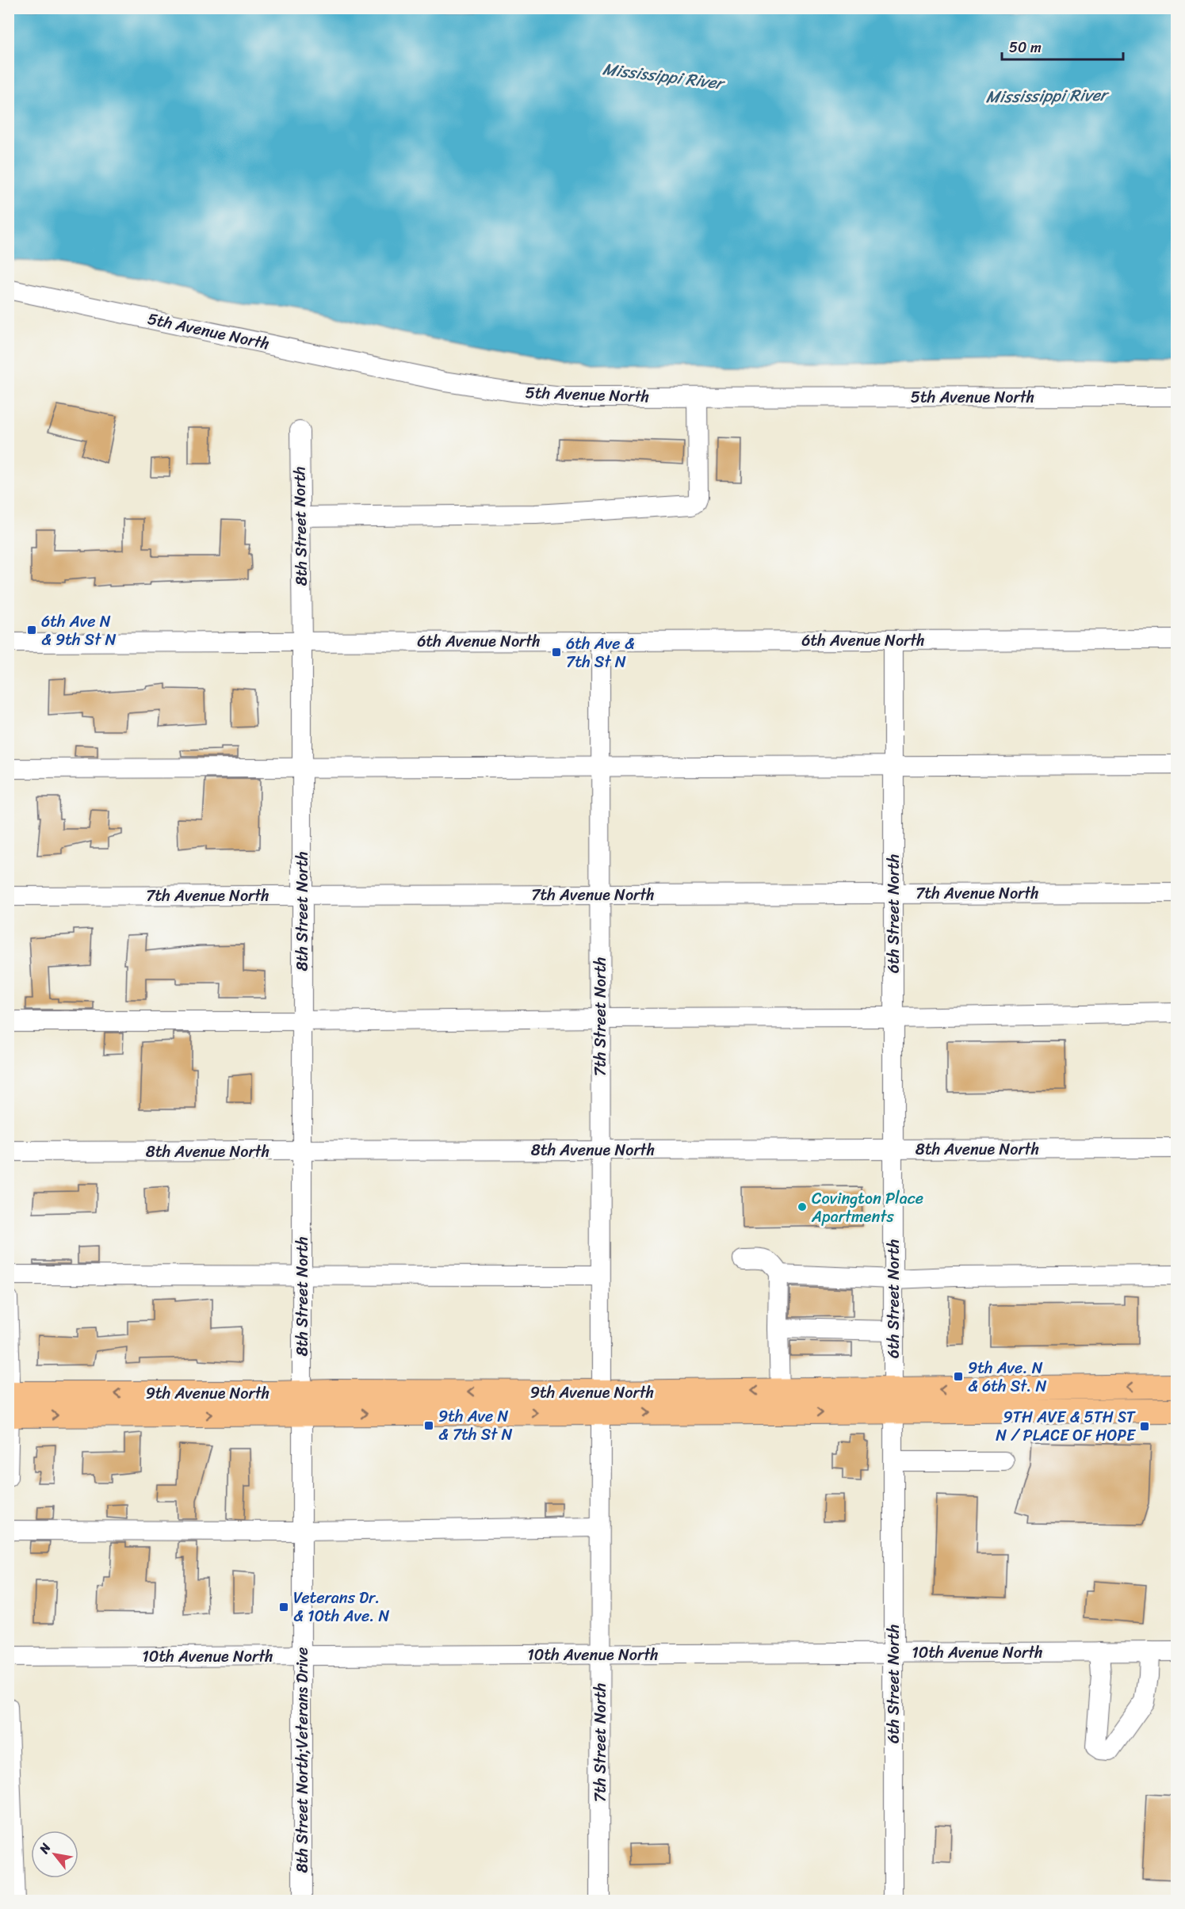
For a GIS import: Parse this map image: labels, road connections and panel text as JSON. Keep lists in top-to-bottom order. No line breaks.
{"streets":{"main road":["9th Avenue North"],"street":["5th Avenue North","8th Street North","6th Avenue North","7th Avenue North","6th Street North","7th Street North","8th Avenue North","10th Avenue North","8th Street North;Veterans Drive"]},"crossings":[["8th Street North","6th Avenue North"],["8th Street North","7th Avenue North"],["8th Street North","8th Avenue North"],["8th Street North","9th Avenue North"],["8th Street North","8th Street North;Veterans Drive"],["6th Avenue North","6th Street North"],["6th Avenue North","7th Street North"],["7th Avenue North","6th Street North"],["7th Avenue North","7th Street North"],["6th Street North","8th Avenue North"],["6th Street North","9th Avenue North"],["6th Street North","10th Avenue North"],["7th Street North","8th Avenue North"],["7th Street North","9th Avenue North"],["7th Street North","10th Avenue North"],["9th Avenue North","8th Street North;Veterans Drive"],["10th Avenue North","8th Street North;Veterans Drive"]],"water":["Mississippi River"],"places":{"transit":["6th Ave N & 9th St N","6th Ave & 7th St N","9th Ave. N & 6th St. N","9th Ave N & 7th St N","9TH AVE & 5TH ST N / PLACE OF HOPE","Veterans Dr. & 10th Ave. N"],"other":["Covington Place Apartments"]},"scale_bar":"50 m","north":"top left"}
